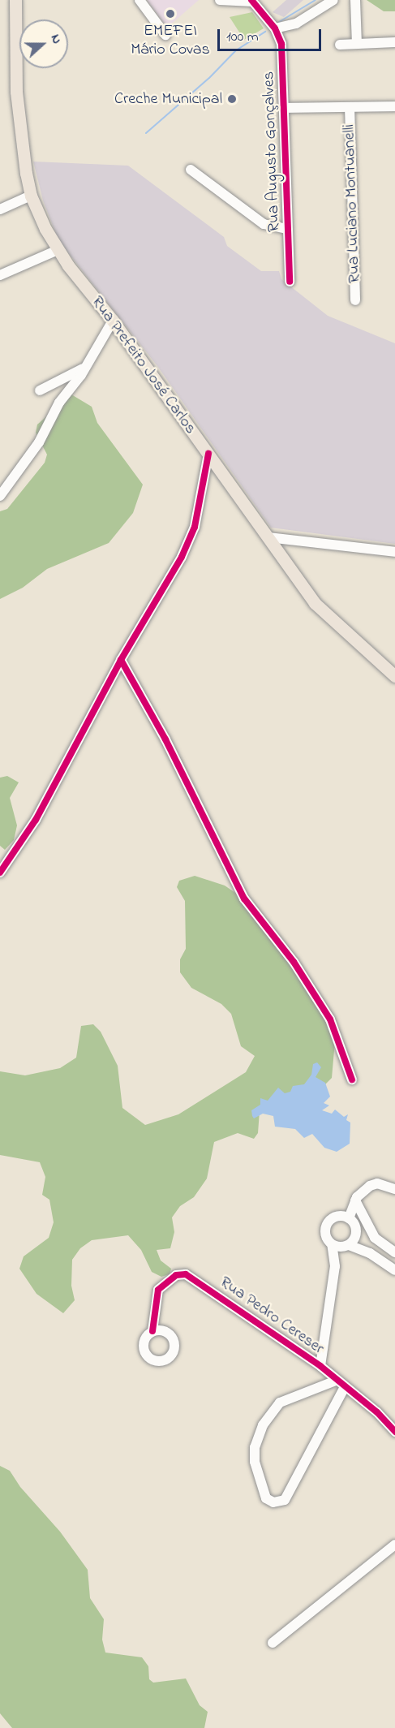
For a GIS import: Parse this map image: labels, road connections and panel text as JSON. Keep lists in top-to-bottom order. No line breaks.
{"streets":{"main road":["Rua Prefeito José Carlos"],"street":["Rua Augusto Gonçalves","Rua Luciano Montuanelli","Rua Pedro Cereser"]},"places":["EMEFEI Mário Covas","Creche Municipal"],"scale_bar":"100 m","north":"right"}
